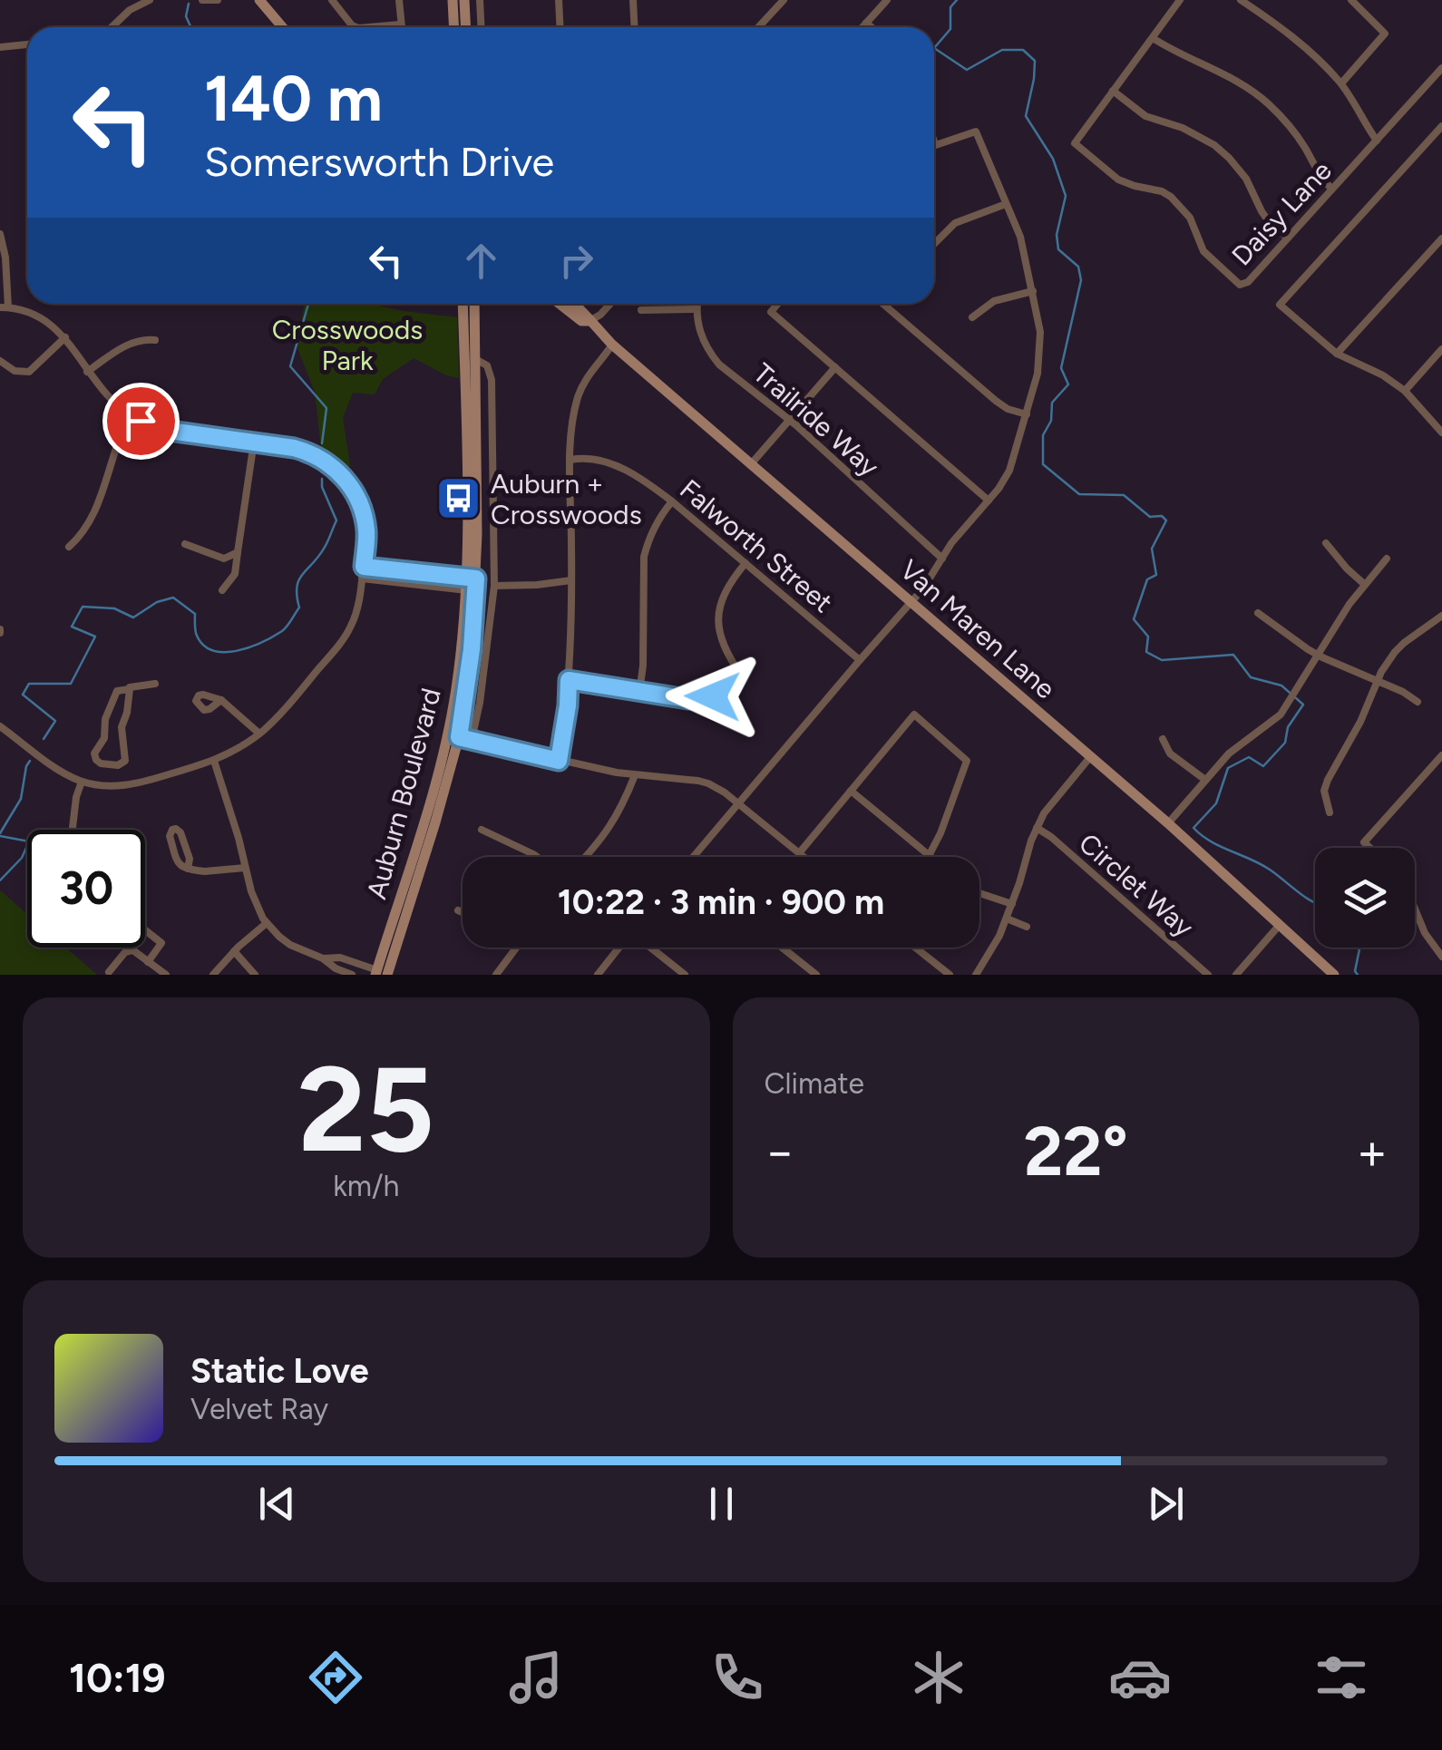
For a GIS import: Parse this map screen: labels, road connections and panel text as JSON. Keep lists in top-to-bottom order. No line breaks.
{"streets":{"main road":["Van Maren Lane","Auburn Boulevard"],"street":["Daisy Lane","Trailride Way","Falworth Street","Circlet Way"]},"parks":["Crosswoods Park"],"places":{"bus stop":["Auburn + Crosswoods"]},"page":{"turn":["140 m","Somersworth Drive"],"limit":"30","trip":"10:22 · 3 min · 900 m","tile":[["25","km/h"],"Climate"],"heat":["−","22°","+"],"song":["Static Love","Velvet Ray"],"tabs":"10:19"}}
